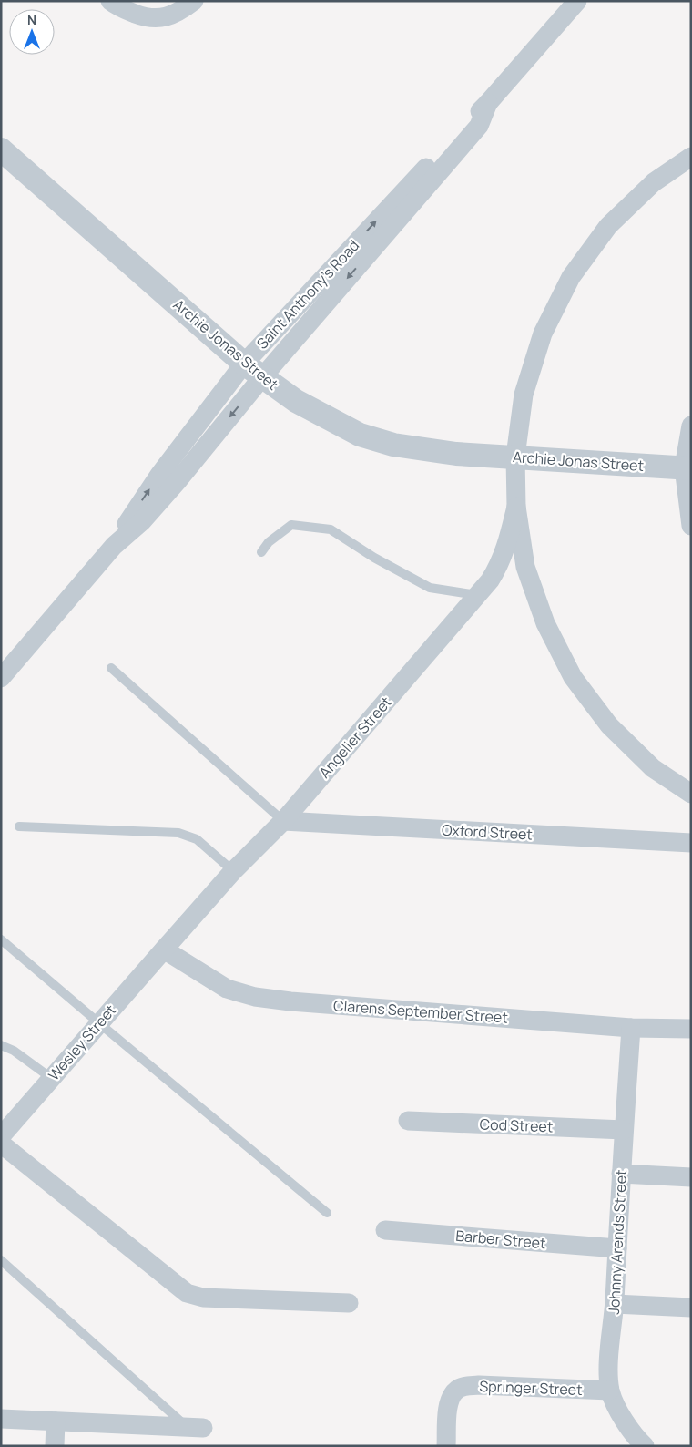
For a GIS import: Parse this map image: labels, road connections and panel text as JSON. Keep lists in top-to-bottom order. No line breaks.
{"streets":{"street":["Saint Anthony's Road","Archie Jonas Street","Angelier Street","Oxford Street","Clarens September Street","Wesley Street","Cod Street","Barber Street","Johnny Arends Street","Springer Street"]},"crossings":[["Saint Anthony's Road","Archie Jonas Street"],["Angelier Street","Oxford Street"],["Angelier Street","Clarens September Street"],["Angelier Street","Wesley Street"],["Clarens September Street","Wesley Street"],["Clarens September Street","Johnny Arends Street"],["Cod Street","Johnny Arends Street"],["Barber Street","Johnny Arends Street"],["Johnny Arends Street","Springer Street"]],"north":"top"}
